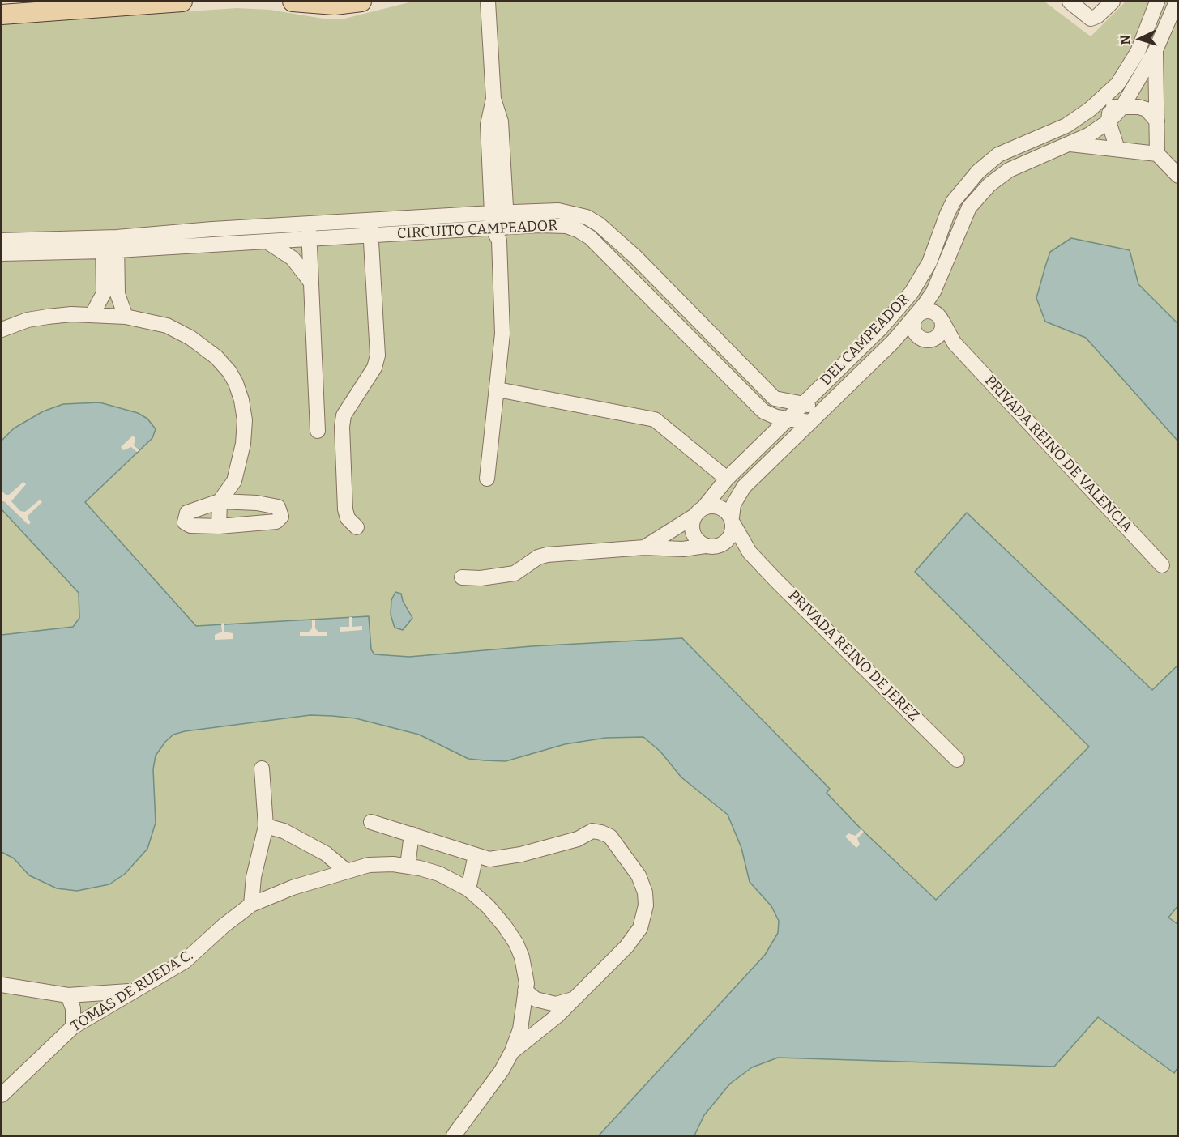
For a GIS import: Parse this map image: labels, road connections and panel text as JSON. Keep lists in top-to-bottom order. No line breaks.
{"streets":{"street":["CIRCUITO CAMPEADOR","DEL CAMPEADOR","PRIVADA REINO DE VALENCIA","PRIVADA REINO DE JEREZ","TOMAS DE RUEDA C."]},"crossings":[["CIRCUITO CAMPEADOR","DEL CAMPEADOR"],["DEL CAMPEADOR","PRIVADA REINO DE VALENCIA"],["DEL CAMPEADOR","PRIVADA REINO DE JEREZ"]],"north":"left"}
